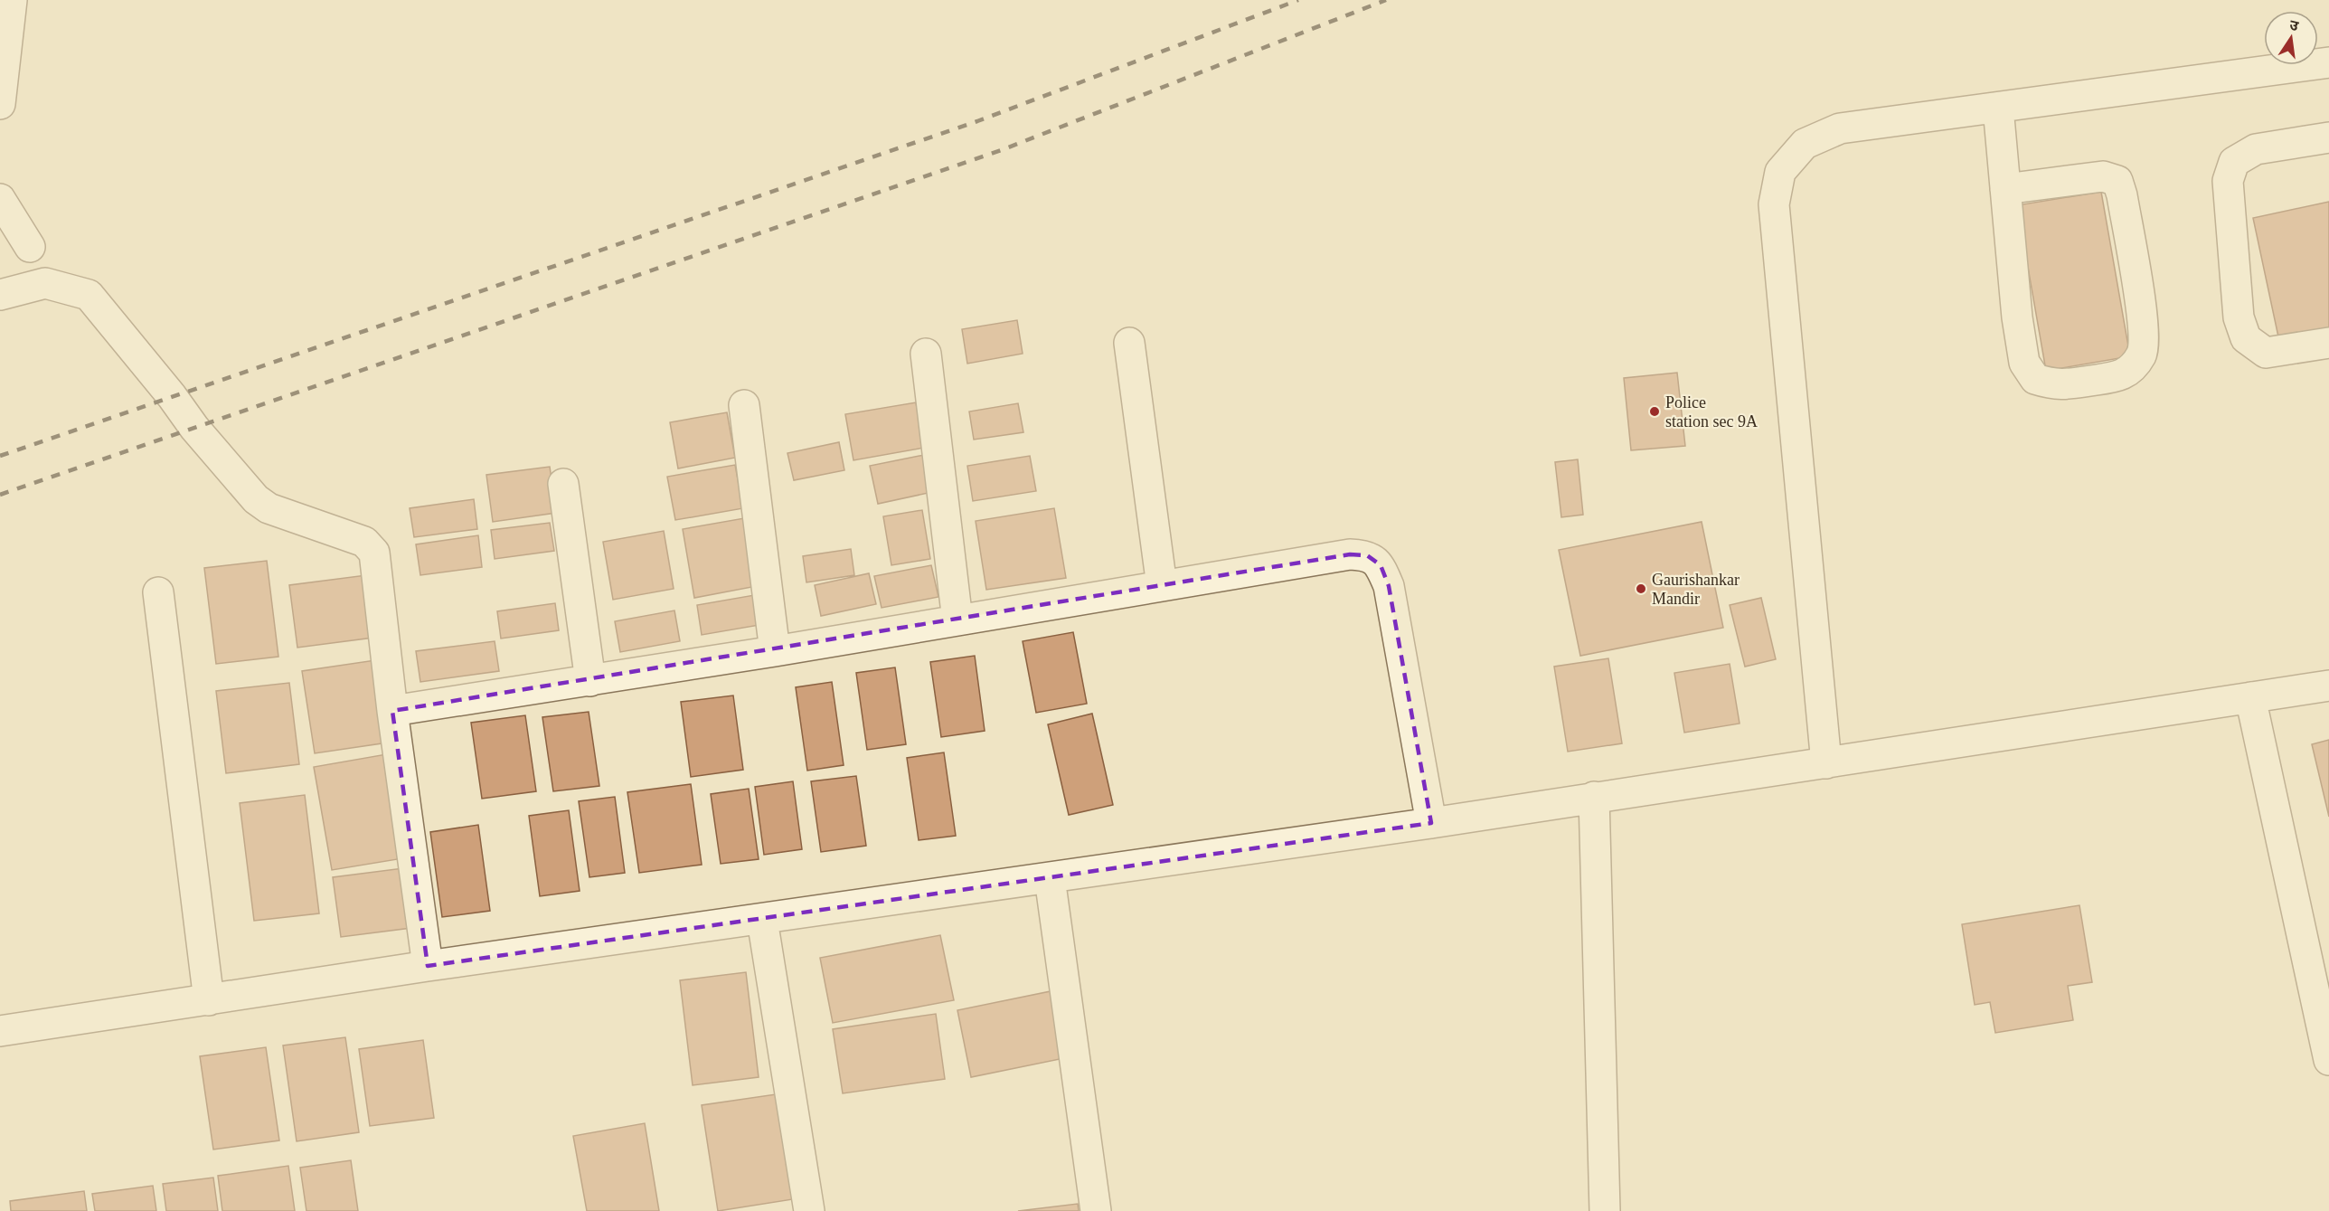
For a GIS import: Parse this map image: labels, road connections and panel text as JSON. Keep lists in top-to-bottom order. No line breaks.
{"places":["Police station sec 9A","Gaurishankar Mandir"],"north":"top"}
